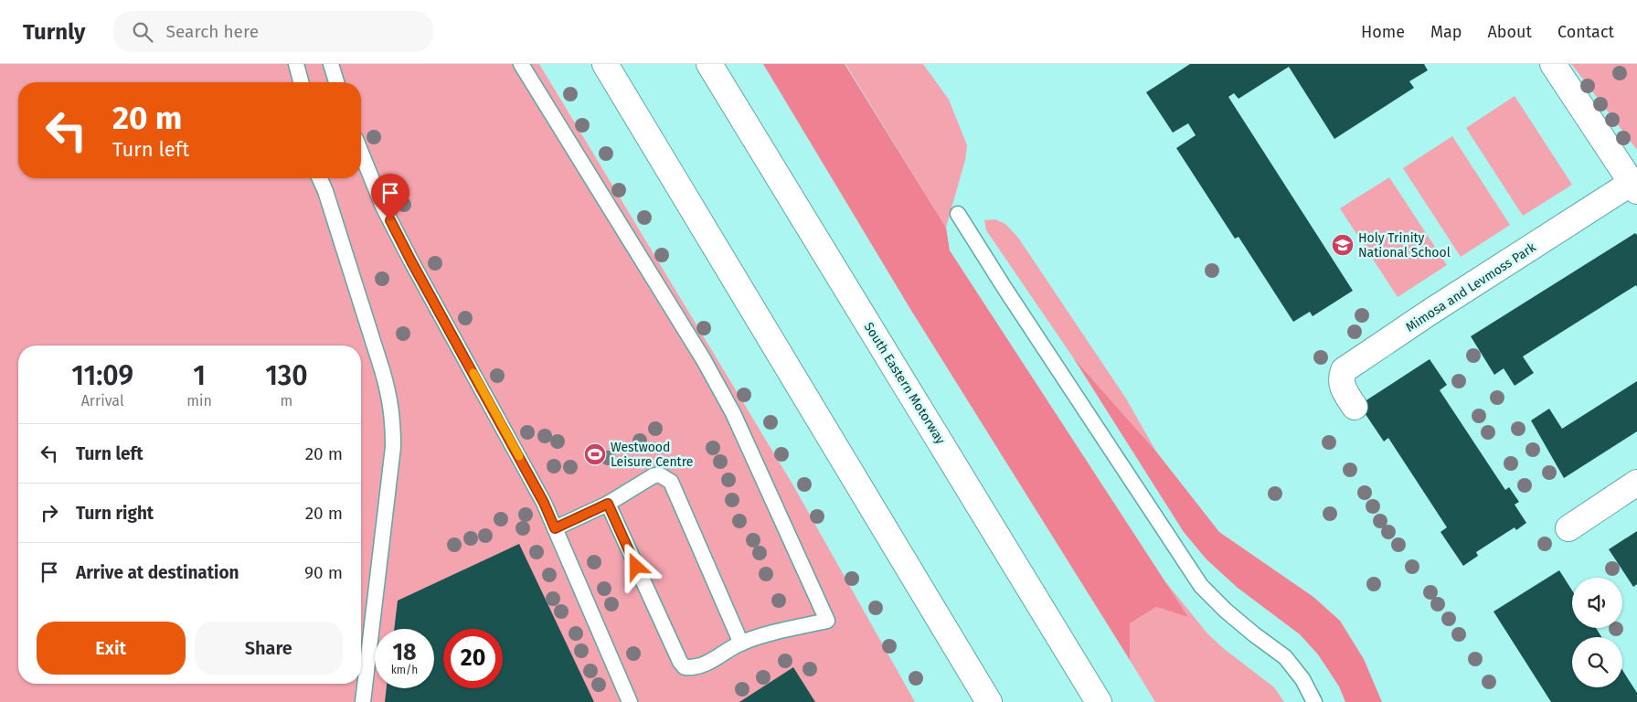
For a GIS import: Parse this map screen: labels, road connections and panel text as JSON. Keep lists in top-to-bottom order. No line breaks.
{"streets":{"main road":["Mimosa and Levmoss Park","South Eastern Motorway"]},"places":{"school or university":["Holy Trinity National School"],"sports":["Westwood Leisure Centre"]},"page":{"header":"Turnly","search":"Search here","nav":["Home","Map","About","Contact"],"turn":["20 m","Turn left"],"eta":["11:09","Arrival","1","min","130","m"],"list":[{"name":"Turn left","value":"20 m"},{"name":"Turn right","value":"20 m"},{"name":"Arrive at destination","value":"90 m"}],"buttons":["Exit","Share"],"speed":"18 km/h","limit":"20"}}
